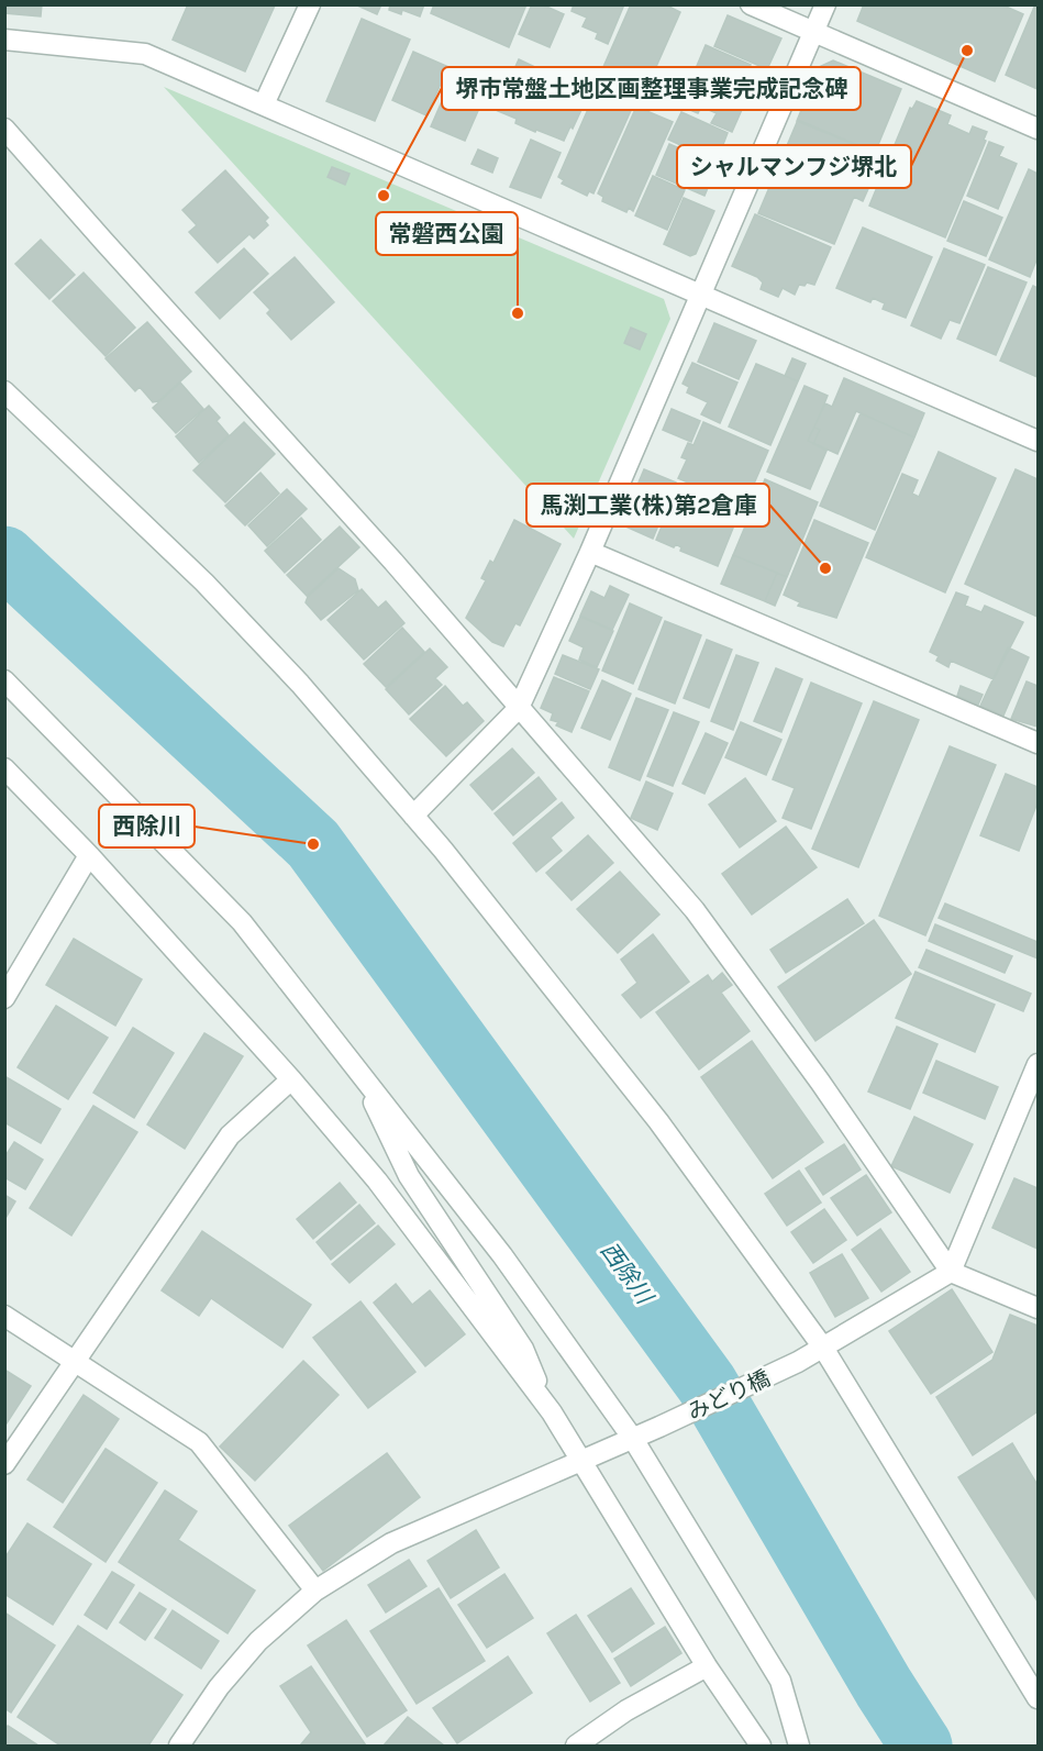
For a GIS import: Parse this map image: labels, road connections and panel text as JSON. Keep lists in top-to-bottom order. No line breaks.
{"streets":{"street":["みどり橋"]},"water":["西除川"],"places":["シャルマンフジ堺北","堺市常盤土地区画整理事業完成記念碑","常磐西公園","馬渕工業(株)第2倉庫","西除川"]}
